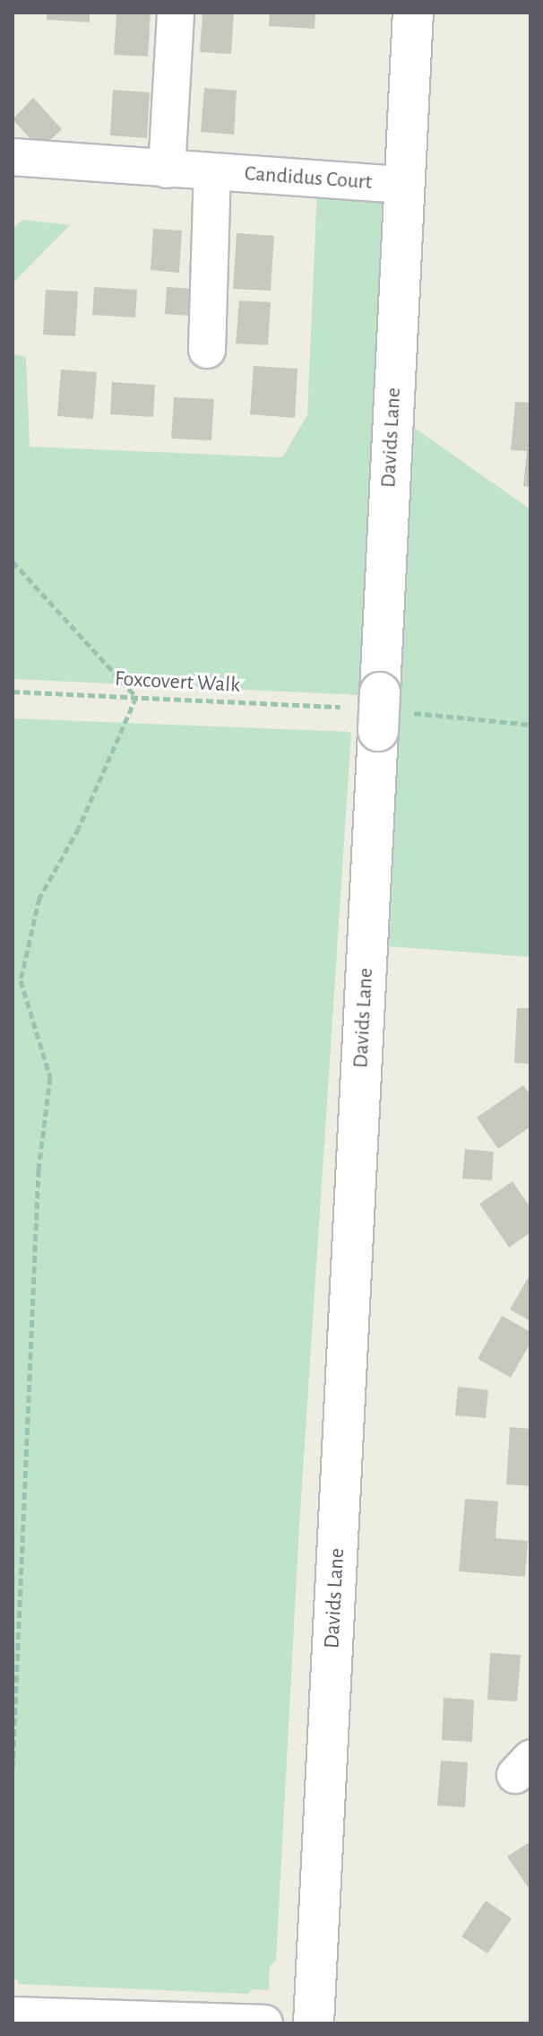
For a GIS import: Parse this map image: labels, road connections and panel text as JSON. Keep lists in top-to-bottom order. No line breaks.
{"streets":{"street":["Candidus Court","Davids Lane"],"path":["Foxcovert Walk"]},"crossings":[["Candidus Court","Davids Lane"]]}
